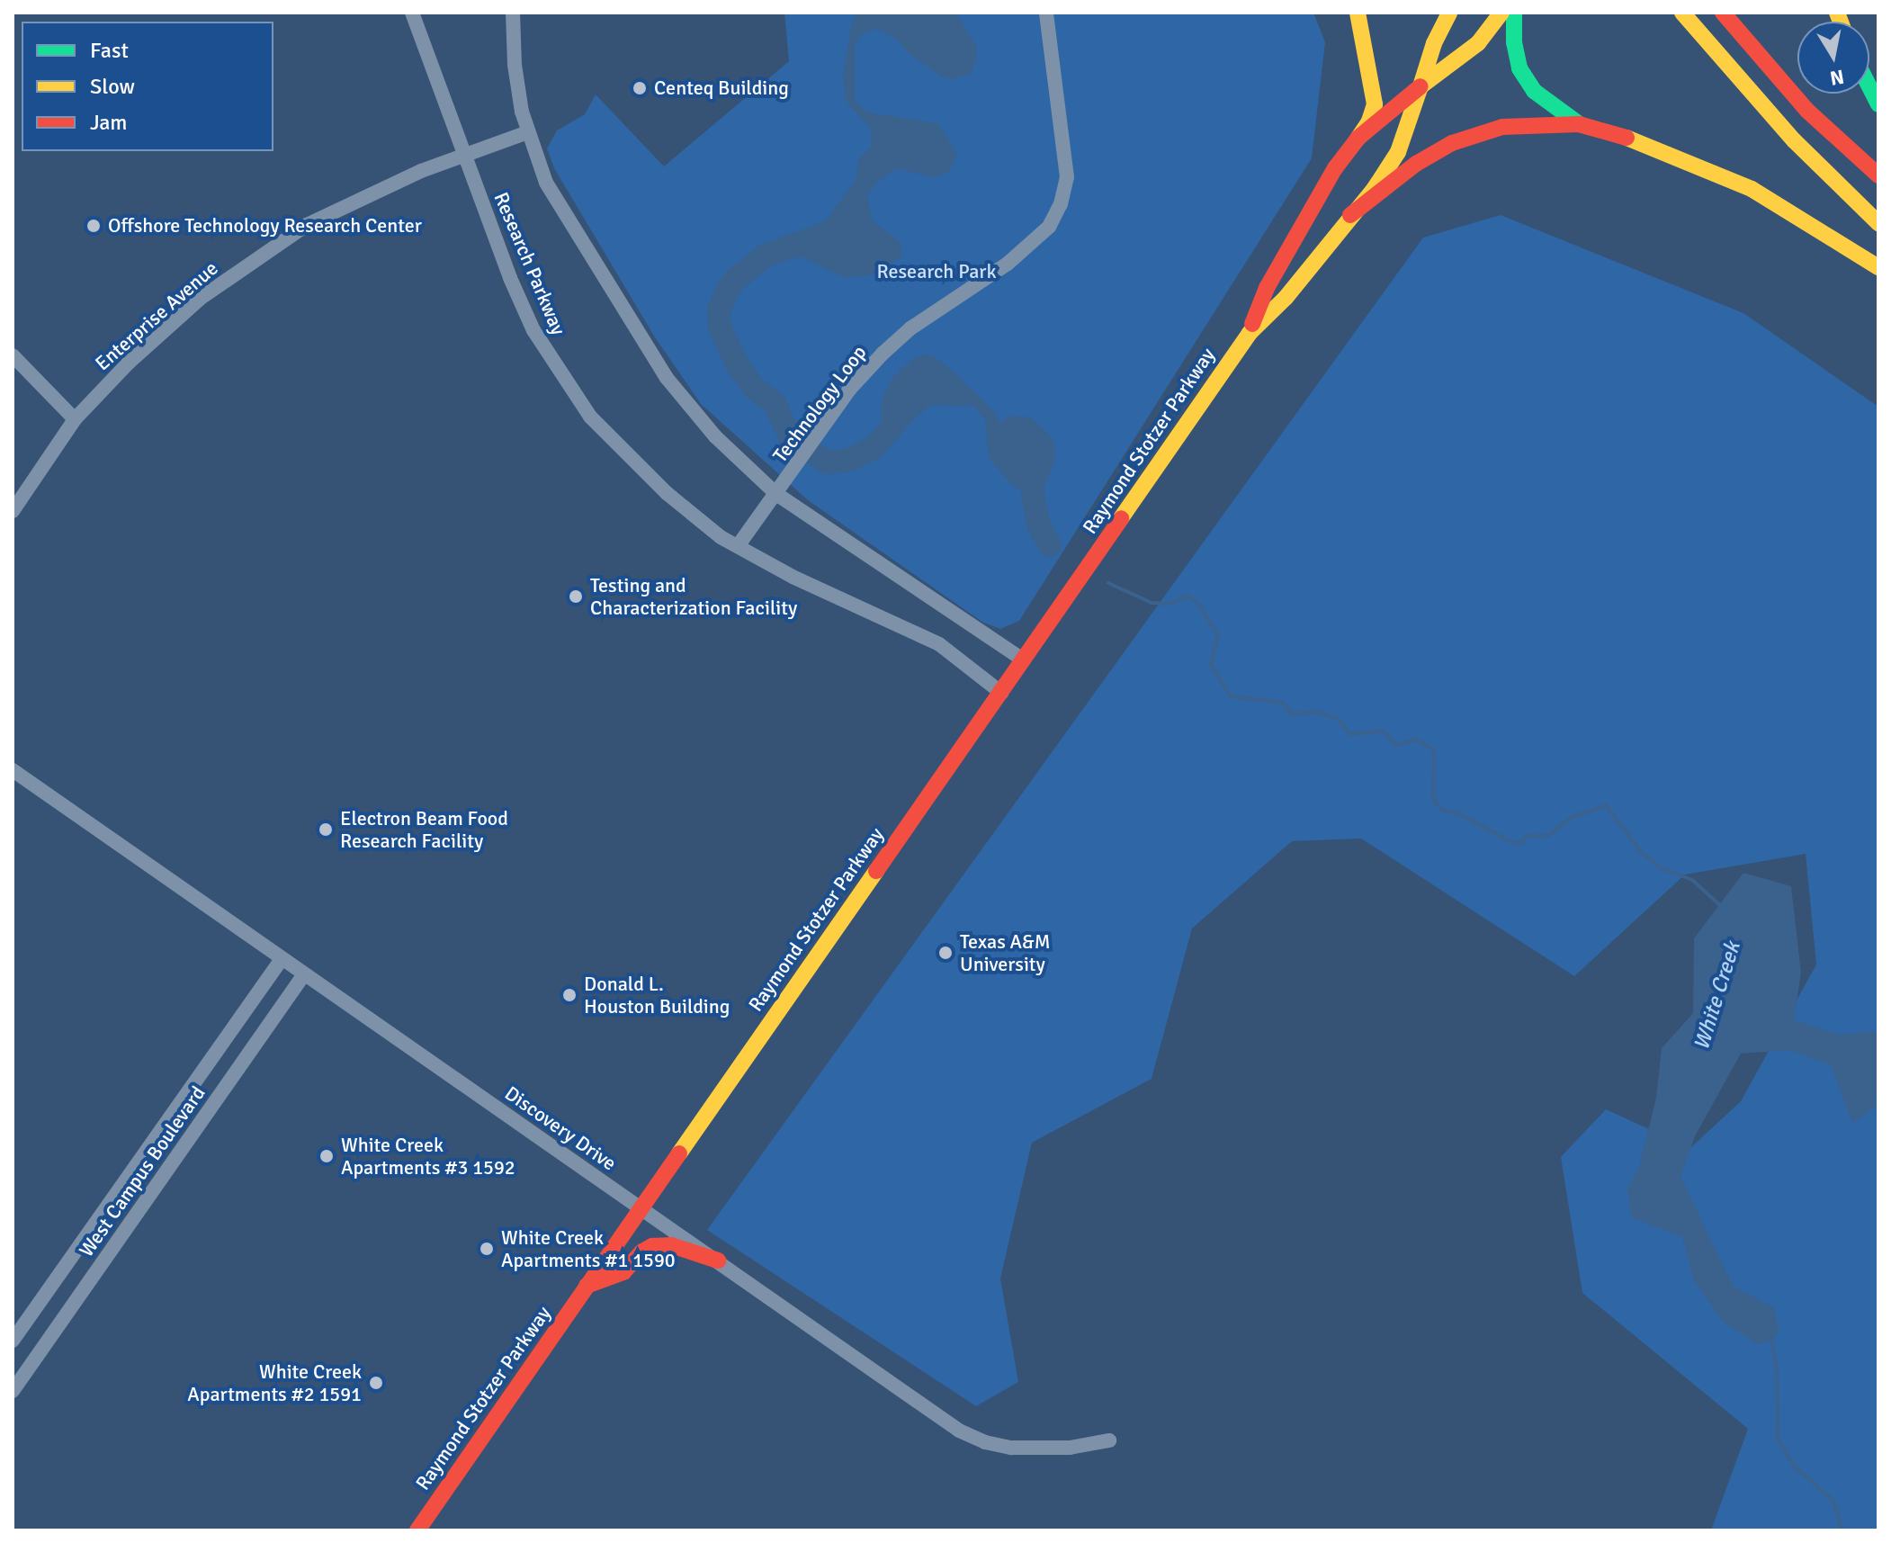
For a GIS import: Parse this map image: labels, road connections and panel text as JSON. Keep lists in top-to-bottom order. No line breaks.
{"streets":{"main road":["Raymond Stotzer Parkway"],"street":["Research Parkway","Enterprise Avenue","Technology Loop","Discovery Drive","West Campus Boulevard"]},"crossings":[["Research Parkway","Enterprise Avenue"],["Research Parkway","Technology Loop"],["Research Parkway","Raymond Stotzer Parkway"],["Raymond Stotzer Parkway","Discovery Drive"],["Discovery Drive","West Campus Boulevard"]],"water":["White Creek"],"parks":["Research Park"],"places":["Centeq Building","Offshore Technology Research Center","Testing and Characterization Facility","Electron Beam Food Research Facility","Texas A&M University","Donald L. Houston Building","White Creek Apartments #3 1592","White Creek Apartments #1 1590","White Creek Apartments #2 1591"],"legend":["Fast","Slow","Jam"],"north":"bottom"}
